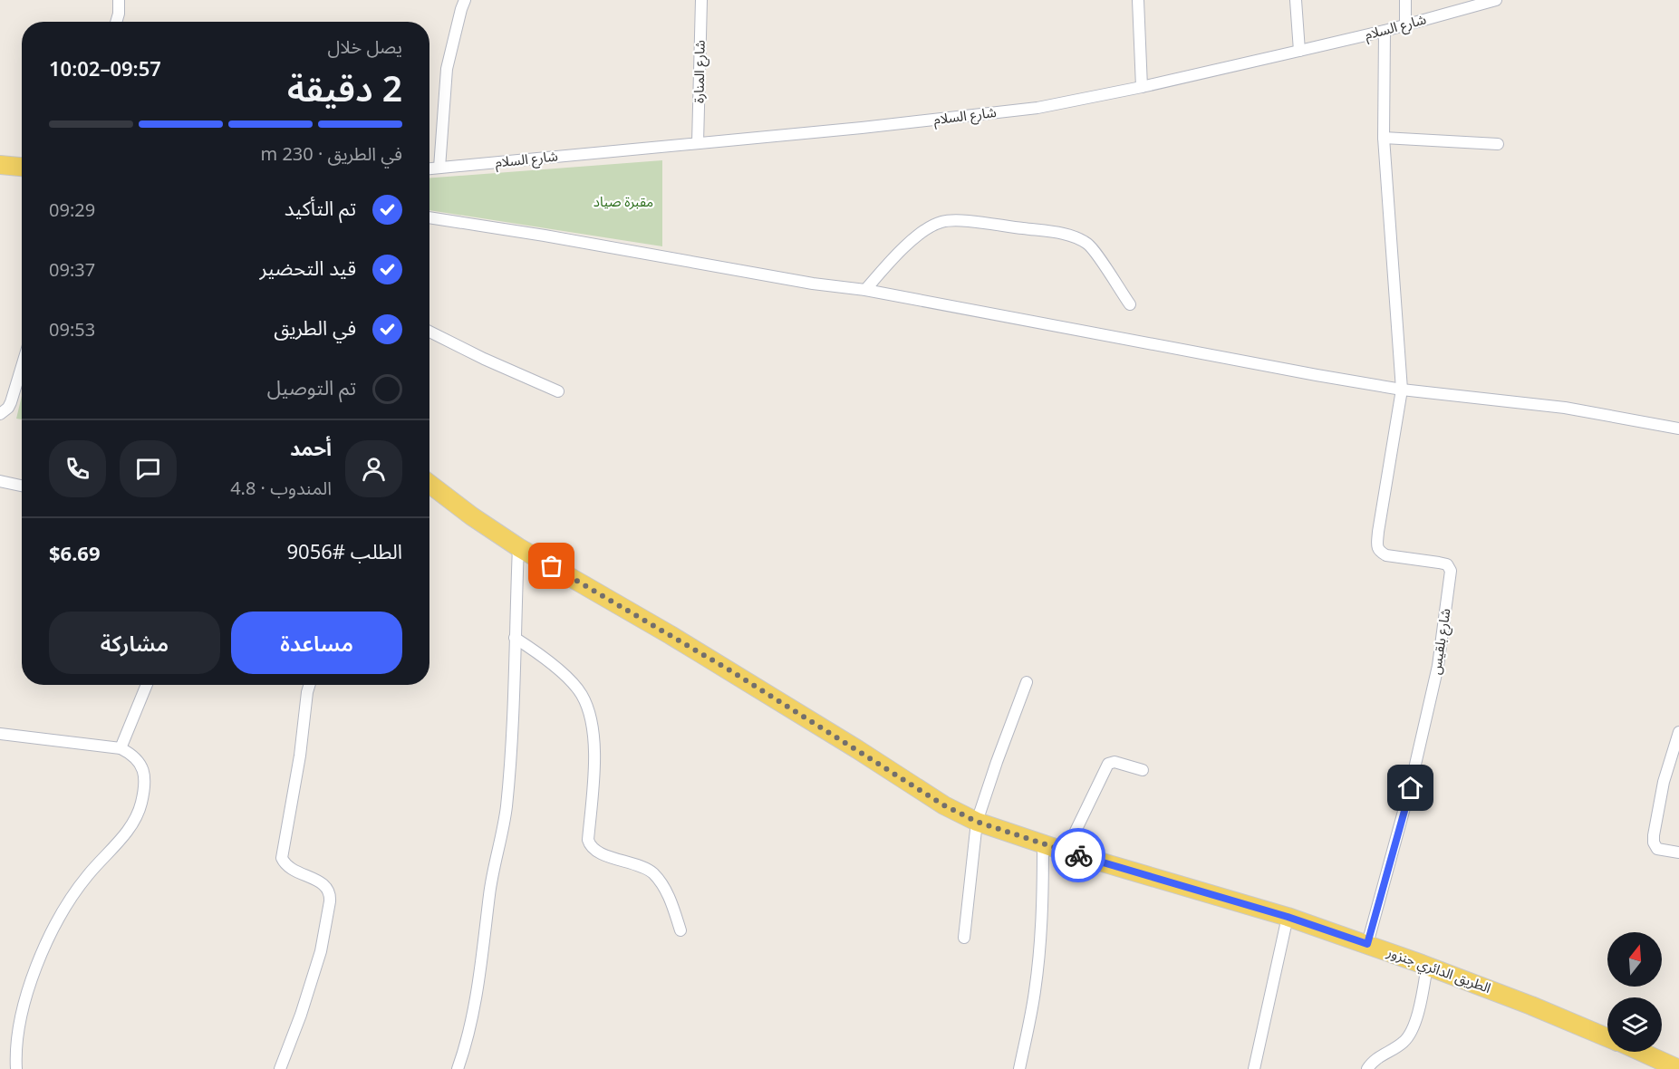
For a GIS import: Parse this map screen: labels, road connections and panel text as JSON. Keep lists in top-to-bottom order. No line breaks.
{"streets":{"main road":["الطريق الدائري جنزور"],"street":["شارع السلام","شارع المنارة","شارع بلقيس"]},"crossings":[["شارع السلام","شارع المنارة"],["شارع بلقيس","الطريق الدائري جنزور"]],"parks":["مقبرة صياد"],"north":"top","page":{"heading":["2 دقيقة","يصل خلال","09:57–10:02"],"panel":["أحمد","المندوب · 4.8","الطلب #9056","$6.69"],"bar":"في الطريق · 230 m","list":[["تم التأكيد","09:29"],["قيد التحضير","09:37"],["في الطريق","09:53"],"تم التوصيل"],"buttons":["مساعدة","مشاركة"]}}
